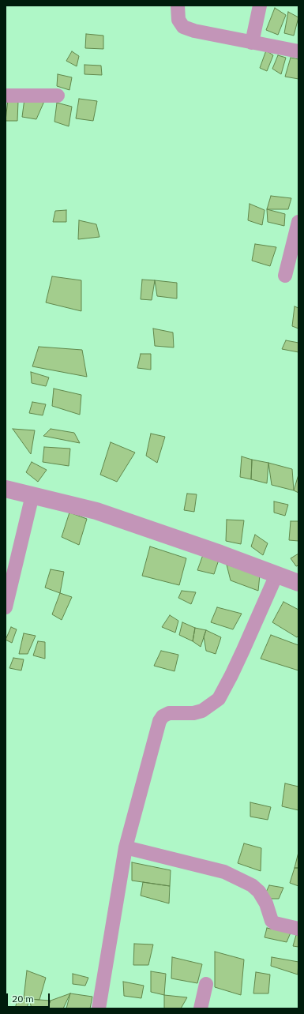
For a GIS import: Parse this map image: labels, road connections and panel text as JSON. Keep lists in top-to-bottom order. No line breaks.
{"scale_bar":"20 m"}
